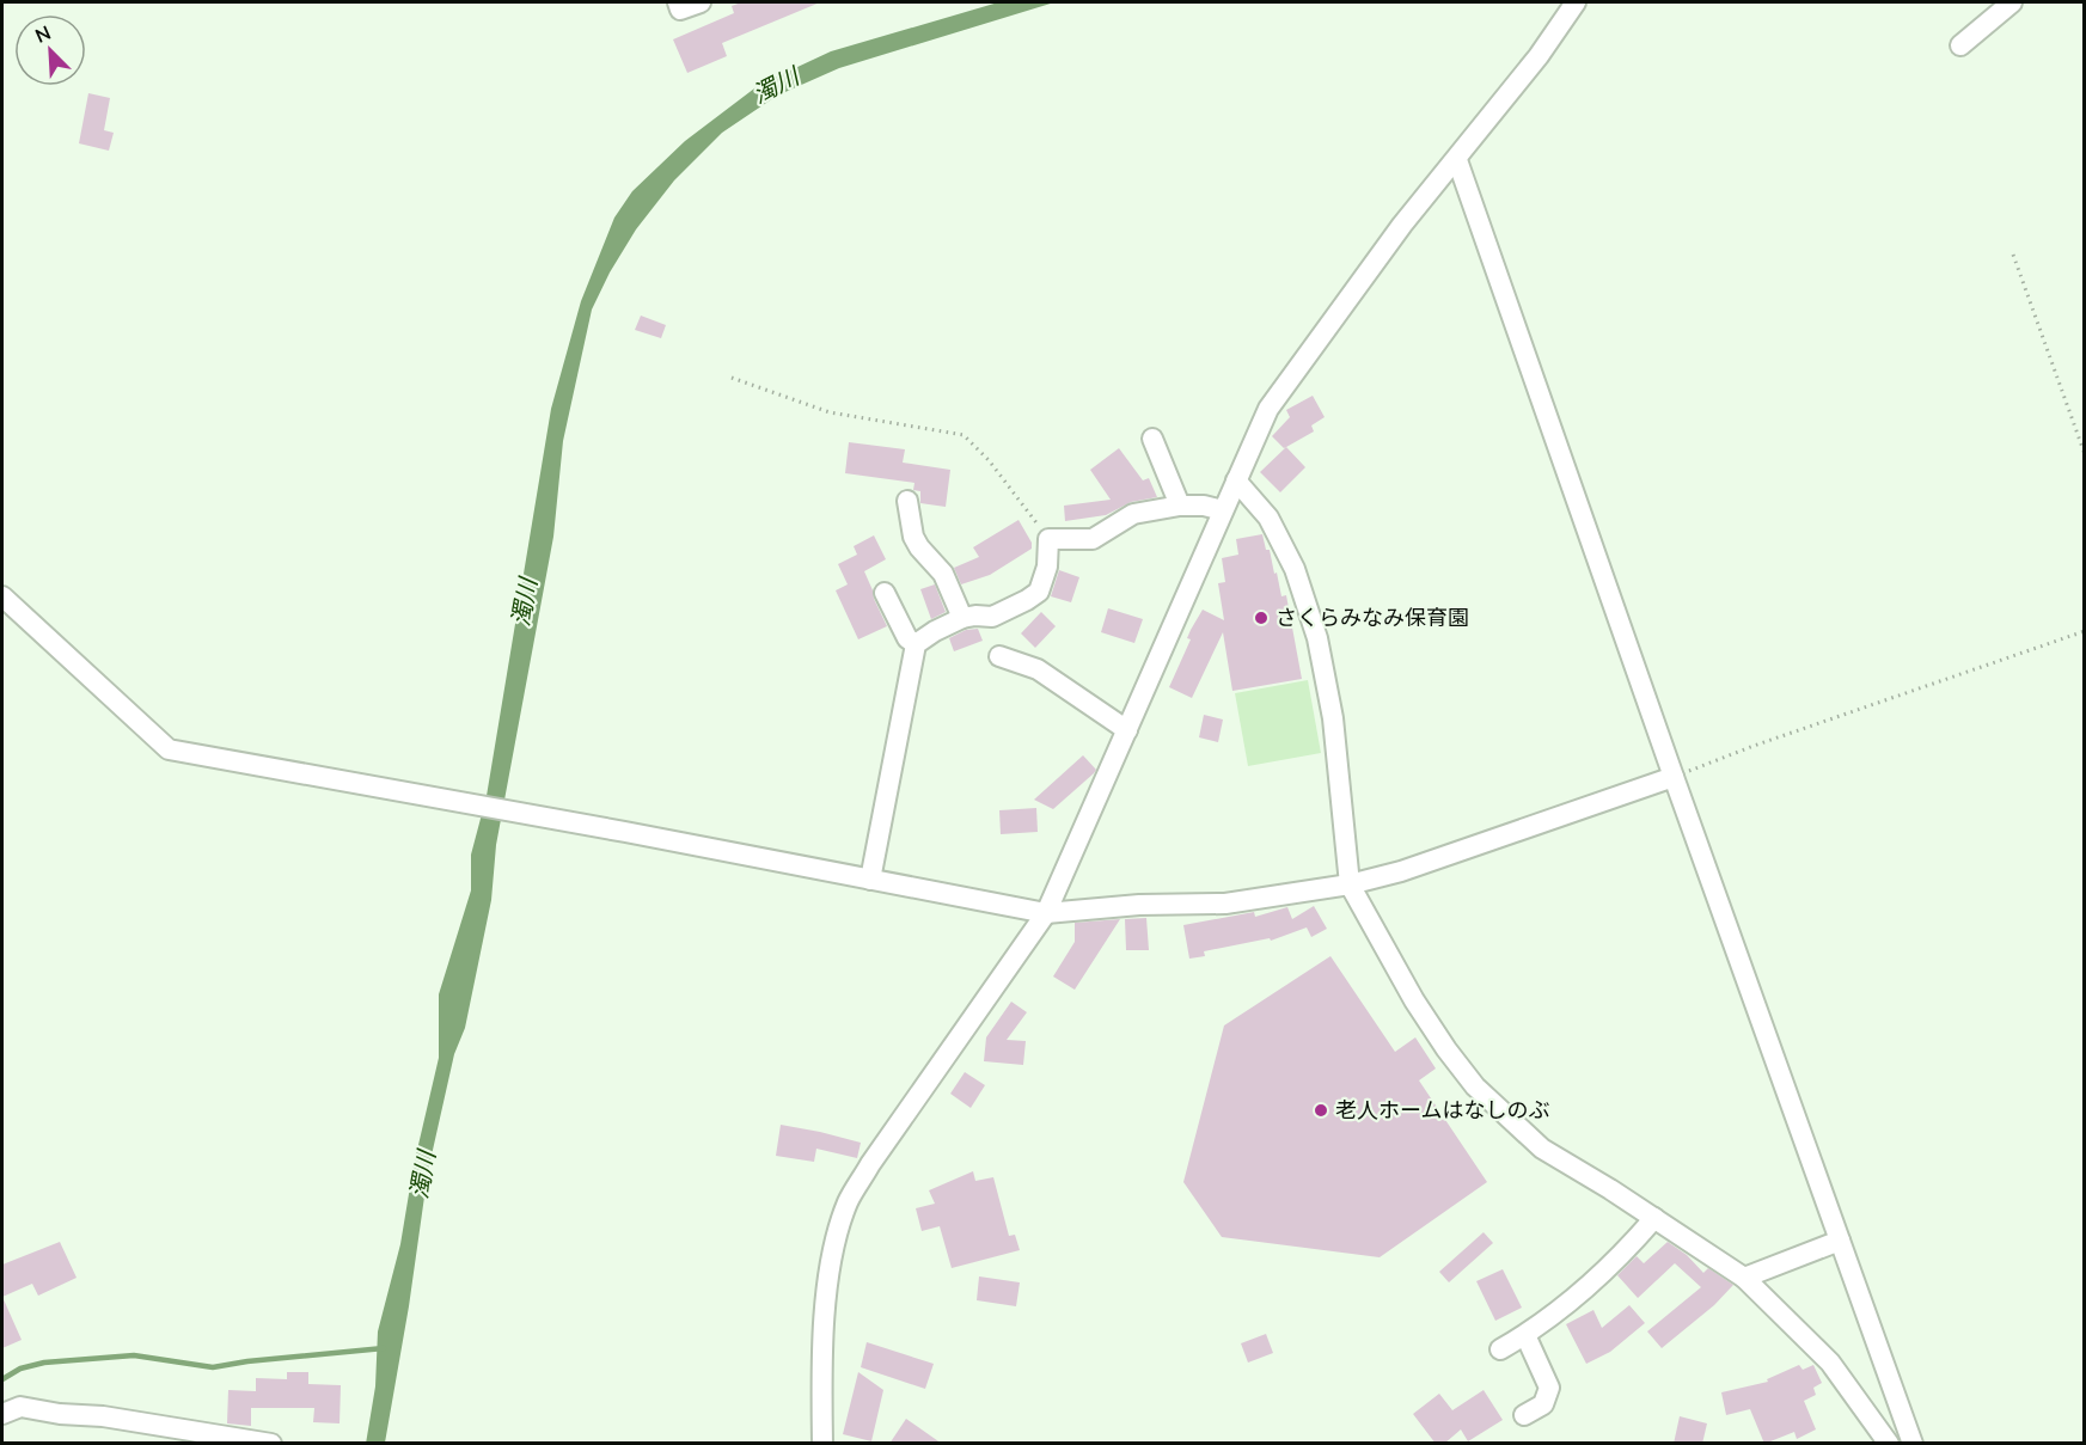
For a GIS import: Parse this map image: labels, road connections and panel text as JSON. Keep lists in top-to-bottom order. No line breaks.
{"water":["濁川"],"places":["さくらみなみ保育園","老人ホームはなしのぶ"],"north":"top left"}
